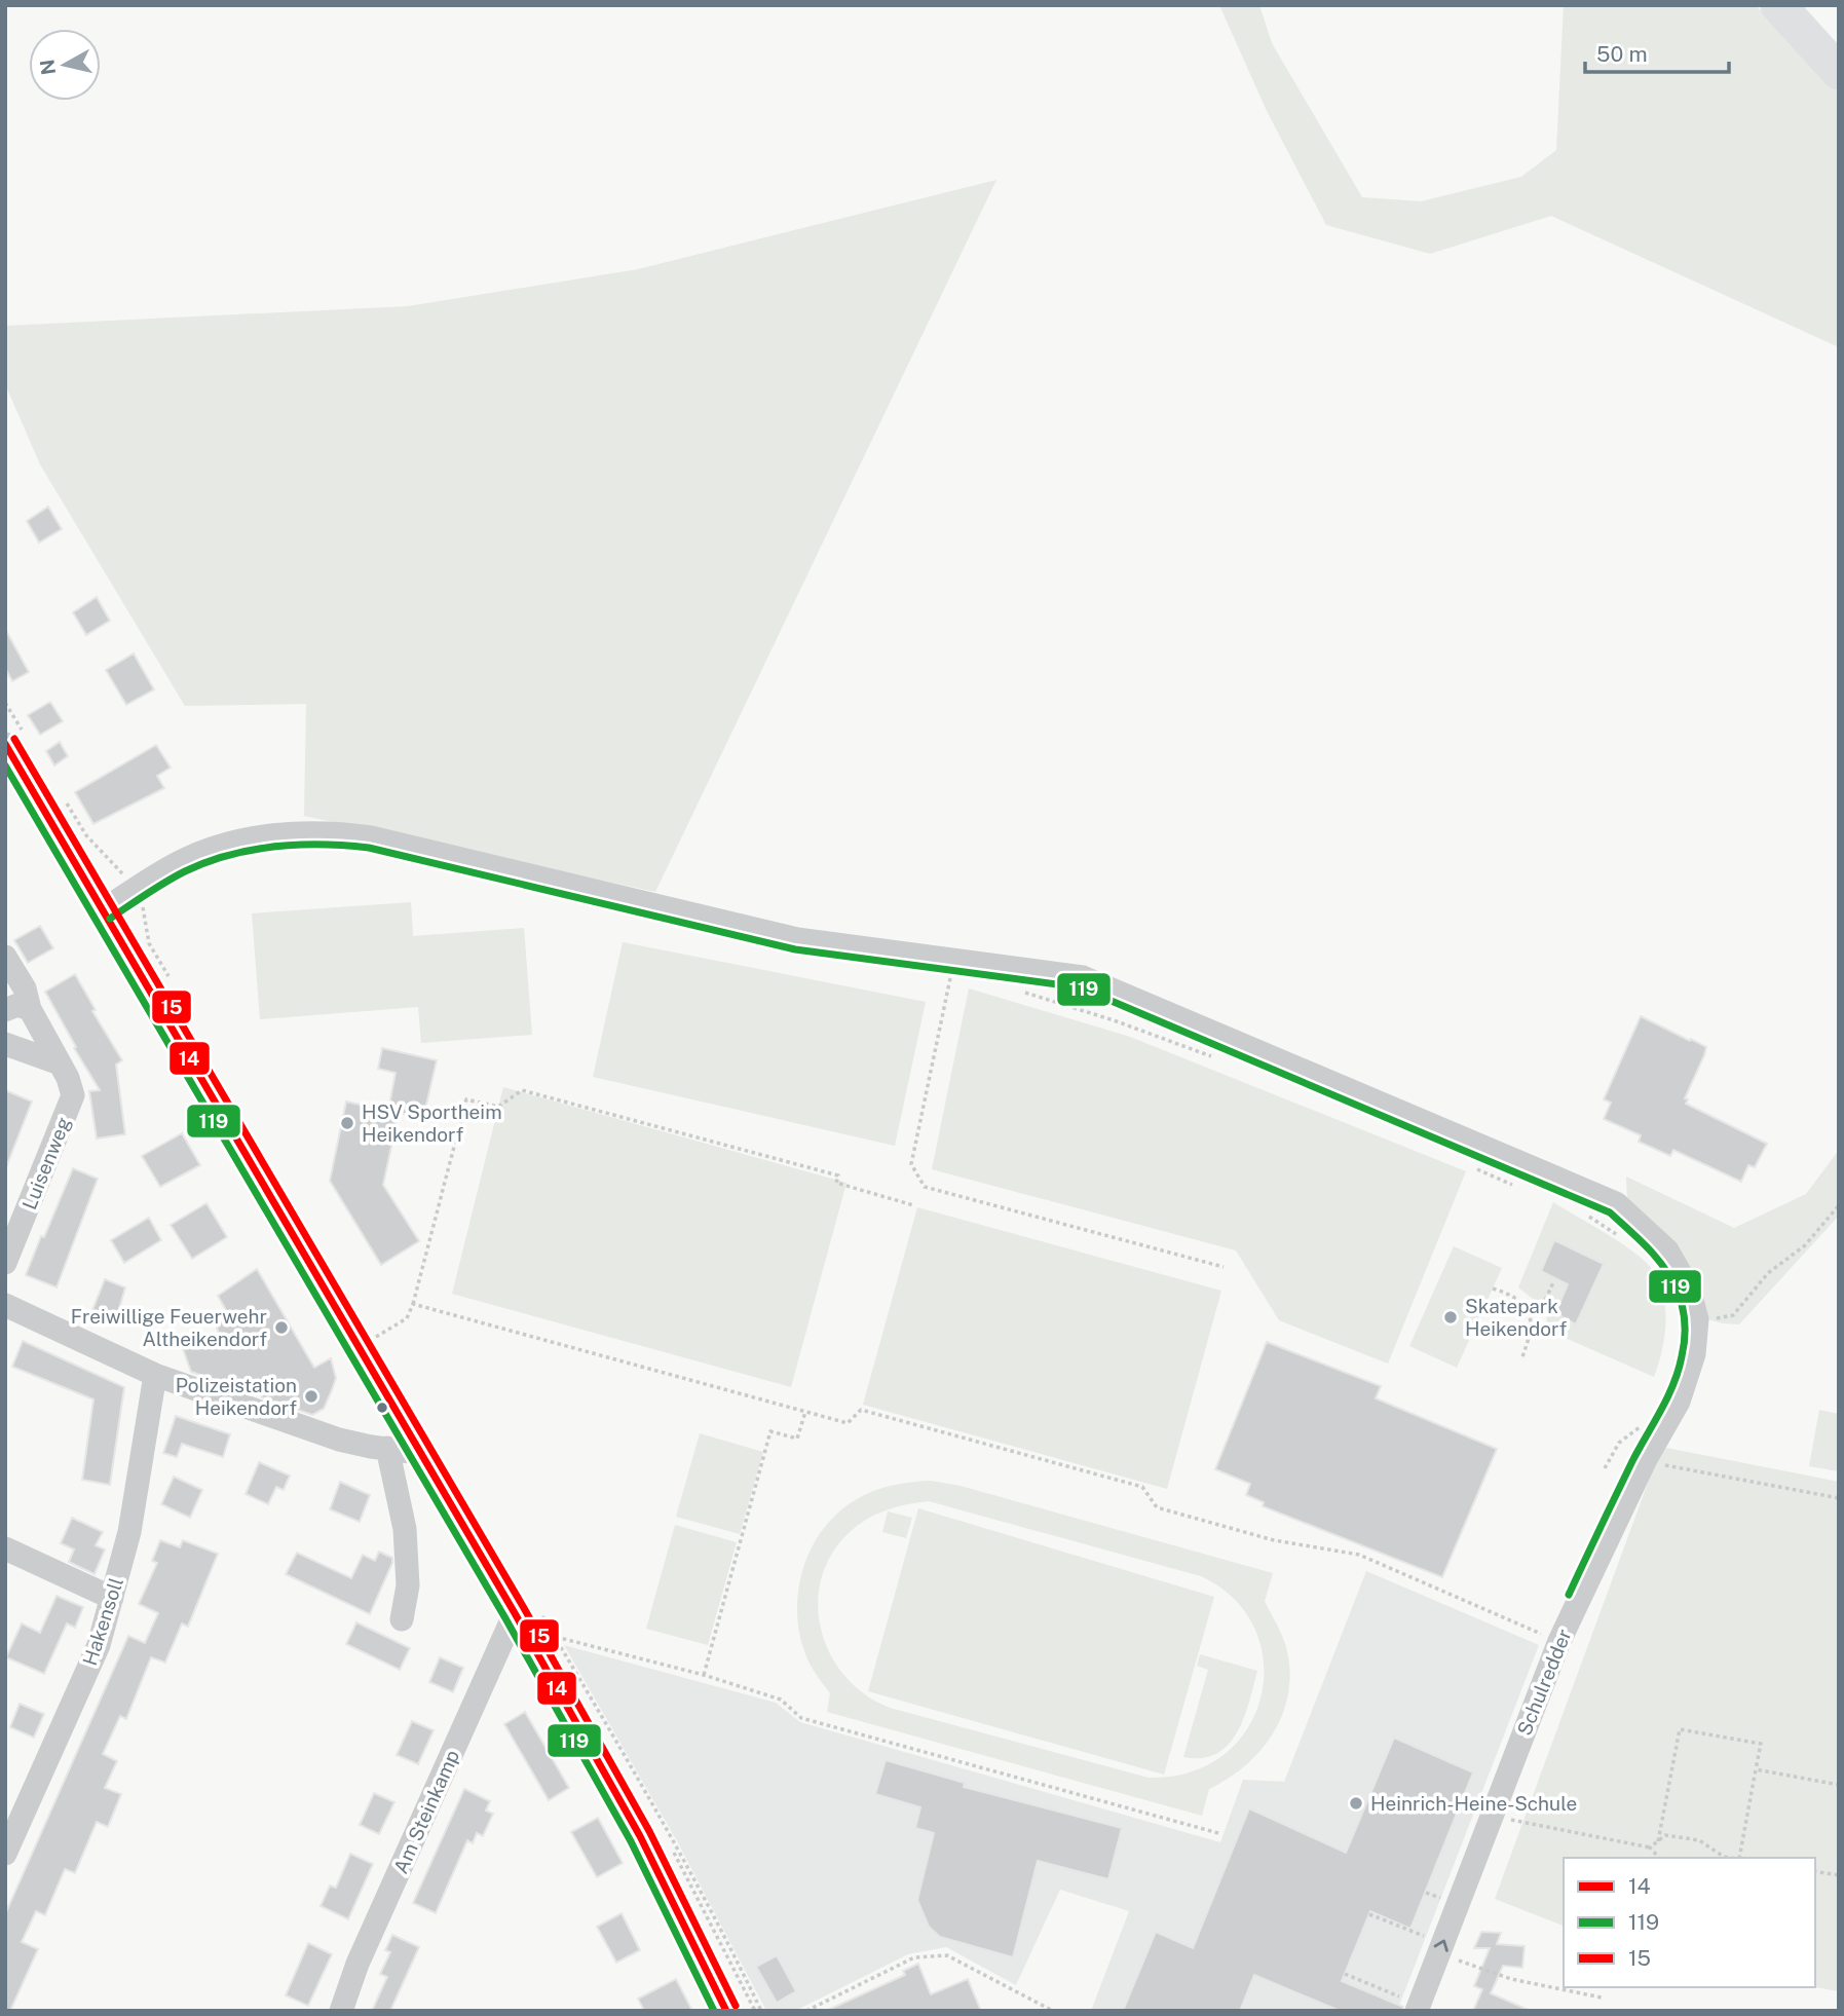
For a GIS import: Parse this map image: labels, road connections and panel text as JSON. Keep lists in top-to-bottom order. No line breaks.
{"streets":{"street":["Luisenweg","Hakensoll","Schulredder","Am Steinkamp"]},"places":["HSV Sportheim Heikendorf","Skatepark Heikendorf","Freiwillige Feuerwehr Altheikendorf","Polizeistation Heikendorf","Heinrich-Heine-Schule"],"lines":["transit line 15","transit line 14","transit line 119"],"legend":["14","119","15"],"scale_bar":"50 m","north":"left"}
